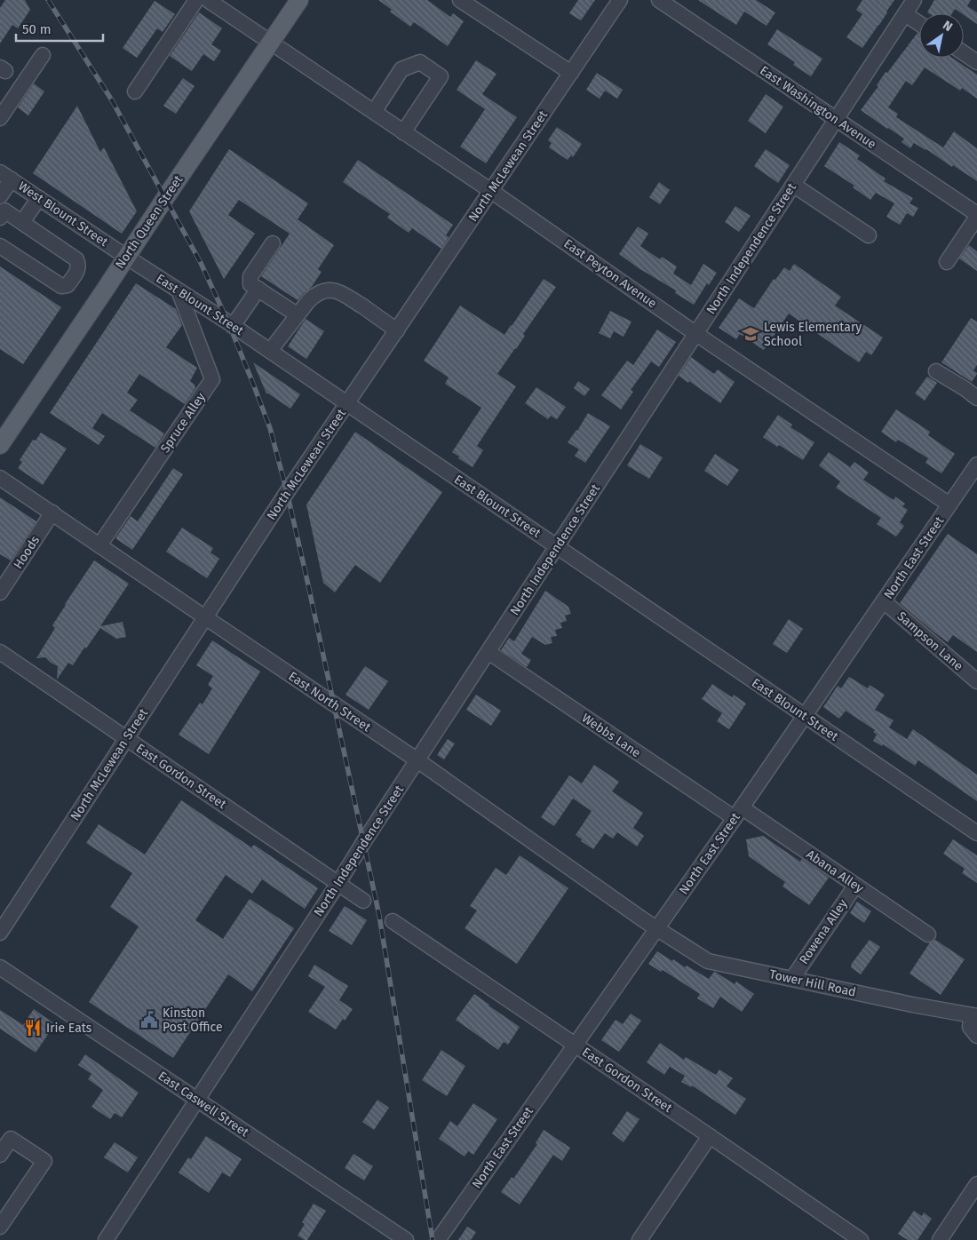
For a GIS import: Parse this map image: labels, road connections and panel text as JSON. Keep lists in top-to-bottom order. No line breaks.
{"streets":{"main road":["North Queen Street"],"street":["East Washington Avenue","North McLewean Street","West Blount Street","North Independence Street","East Peyton Avenue","East Blount Street","Spruce Alley","Hoods","North East Street","Sampson Lane","East North Street","Webbs Lane","East Gordon Street","Abana Alley","Rowena Alley","Tower Hill Road","East Caswell Street"]},"crossings":[["East Washington Avenue","North Independence Street"],["North McLewean Street","East Peyton Avenue"],["North McLewean Street","East Blount Street"],["North McLewean Street","East North Street"],["North McLewean Street","East Gordon Street"],["West Blount Street","North Queen Street"],["West Blount Street","East Blount Street"],["North Queen Street","East Peyton Avenue"],["North Queen Street","East Blount Street"],["North Independence Street","East Peyton Avenue"],["North Independence Street","East Blount Street"],["North Independence Street","East North Street"],["North Independence Street","Webbs Lane"],["North Independence Street","East Gordon Street"],["North Independence Street","East Caswell Street"],["East Peyton Avenue","North East Street"],["East Blount Street","Spruce Alley"],["East Blount Street","North East Street"],["Spruce Alley","East North Street"],["Hoods","East North Street"],["North East Street","Sampson Lane"],["North East Street","East North Street"],["North East Street","Webbs Lane"],["North East Street","East Gordon Street"],["North East Street","Abana Alley"],["North East Street","Tower Hill Road"],["East North Street","Tower Hill Road"],["Webbs Lane","Abana Alley"],["Abana Alley","Rowena Alley"],["Rowena Alley","Tower Hill Road"]],"places":{"school or university":["Lewis Elementary School"],"public building":["Kinston Post Office"],"restaurant":["Irie Eats"]},"scale_bar":"50 m","north":"top right"}
